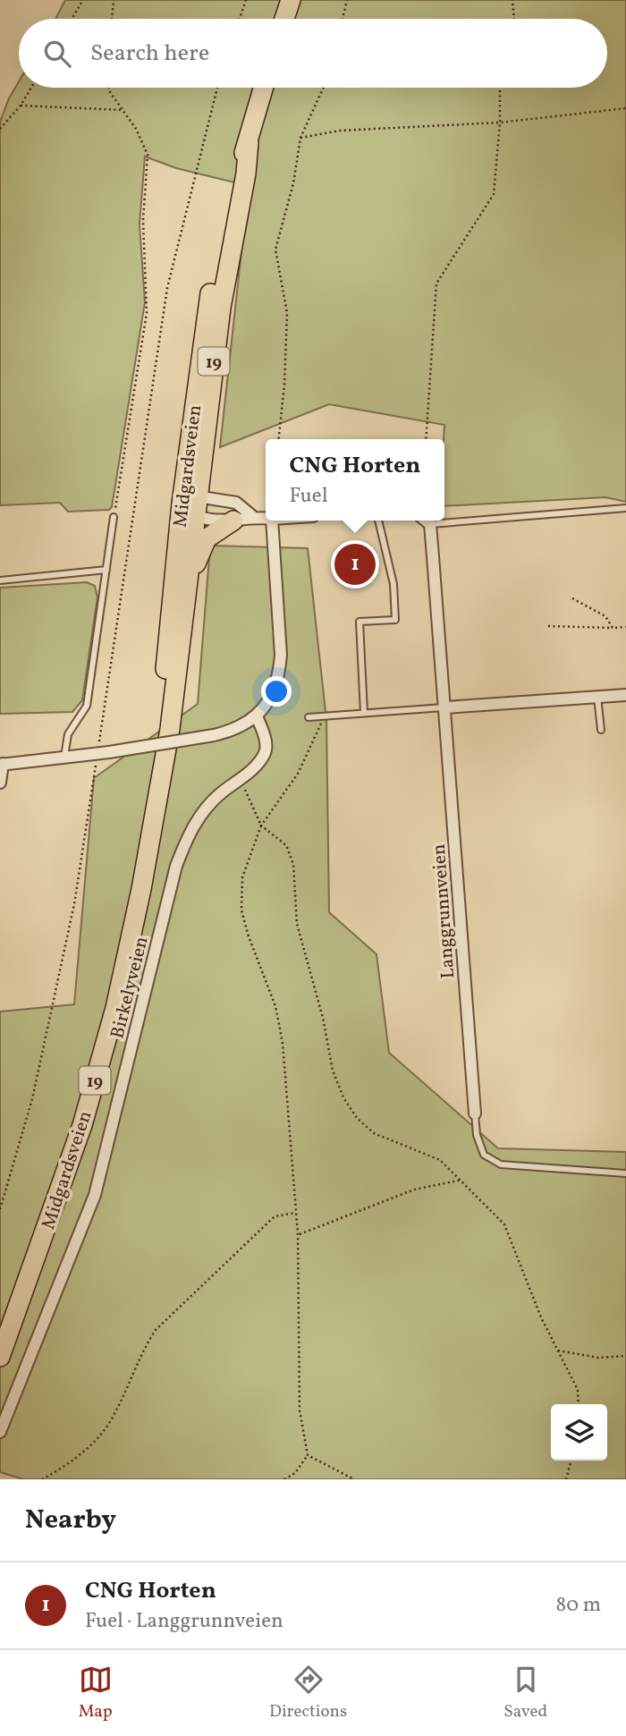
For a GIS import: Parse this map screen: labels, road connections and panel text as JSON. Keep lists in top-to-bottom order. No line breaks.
{"streets":{"highway":["19","Midgardsveien"],"street":["Langgrunnveien","Birkelyveien"]},"crossings":[["19","Midgardsveien"]],"page":{"search":"Search here","popup":["CNG Horten","Fuel"],"pins":"1","heading":"Nearby","list":[{"mark":"1","name":"CNG Horten","note":"Fuel · Langgrunnveien","value":"80 m"}],"nav":["Map","Directions","Saved"]}}
